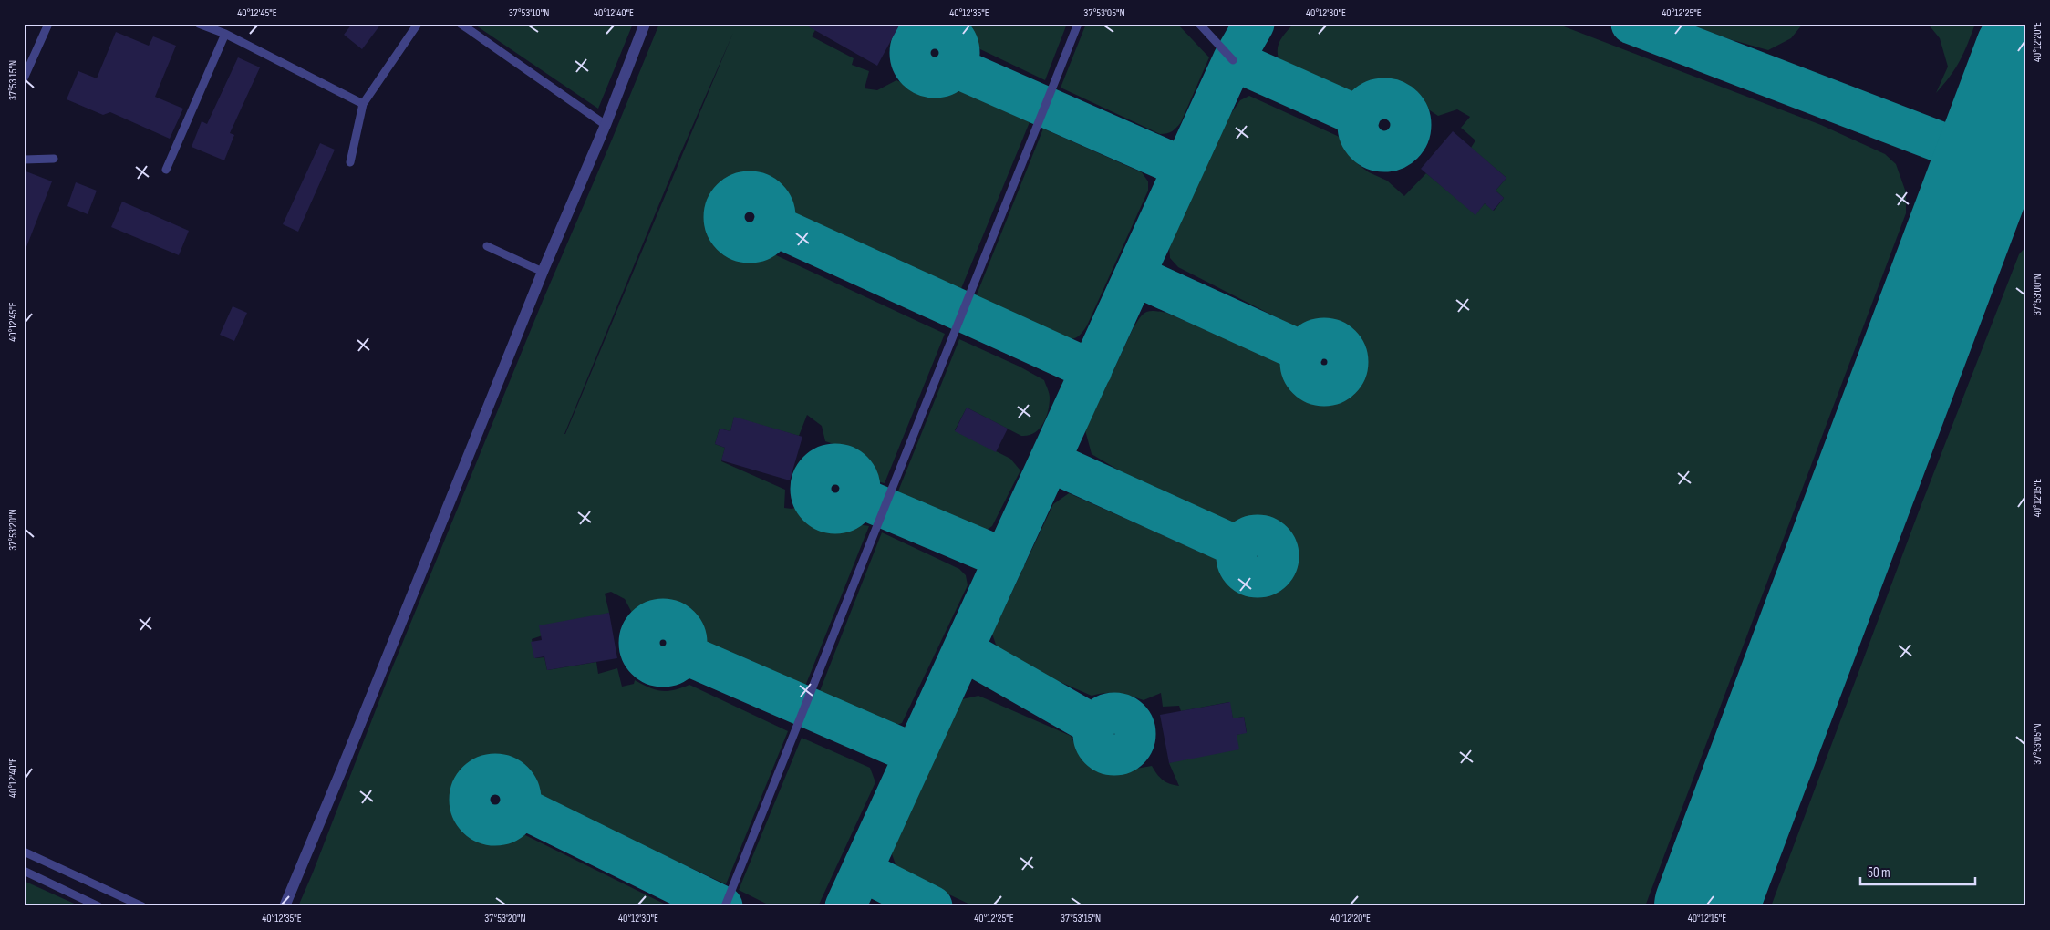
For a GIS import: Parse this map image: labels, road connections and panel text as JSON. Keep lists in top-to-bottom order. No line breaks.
{"scale_bar":"50 m","coordinates":["40°12'45\"E","37°53'10\"N","40°12'40\"E","40°12'35\"E","37°53'05\"N","40°12'30\"E","40°12'25\"E","40°12'20\"E","37°53'15\"N","37°53'00\"N","40°12'15\"E","37°53'20\"N"]}
